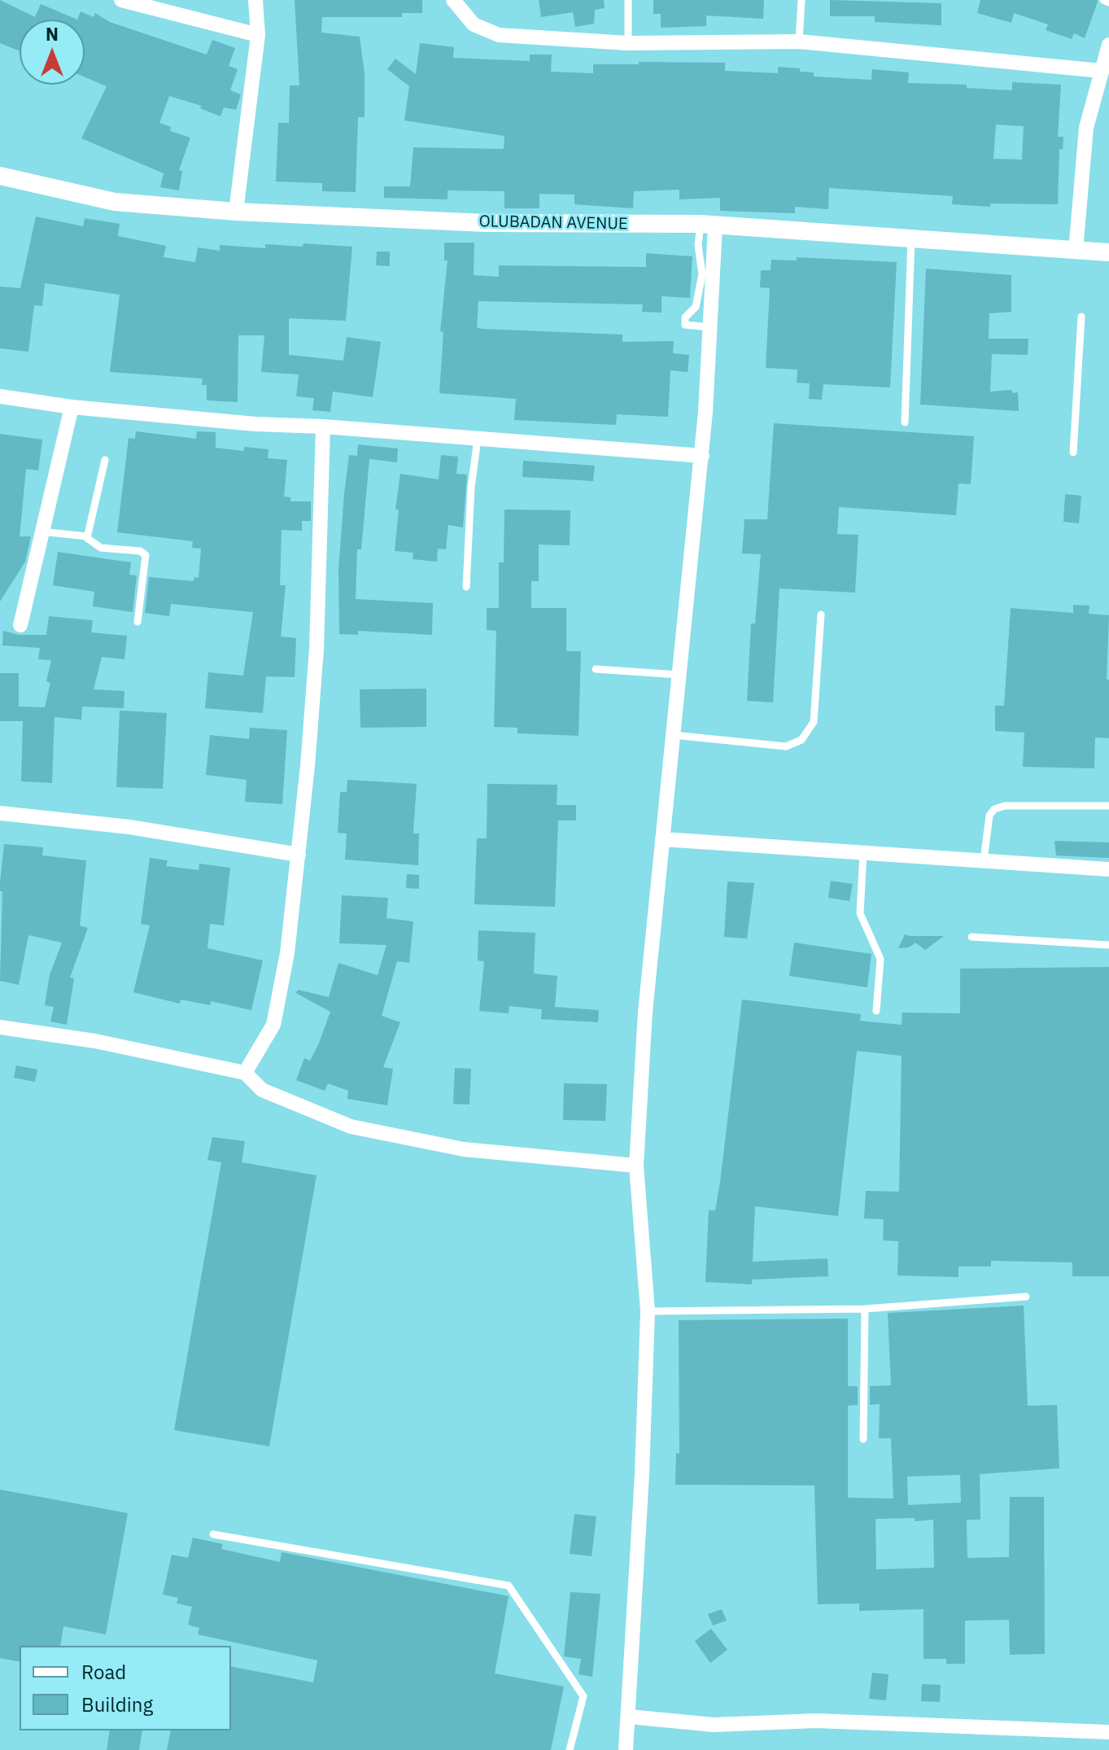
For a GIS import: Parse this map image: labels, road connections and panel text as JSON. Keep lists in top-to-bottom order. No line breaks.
{"streets":{"street":["OLUBADAN AVENUE"]},"legend":["Road","Building"],"north":"top"}
